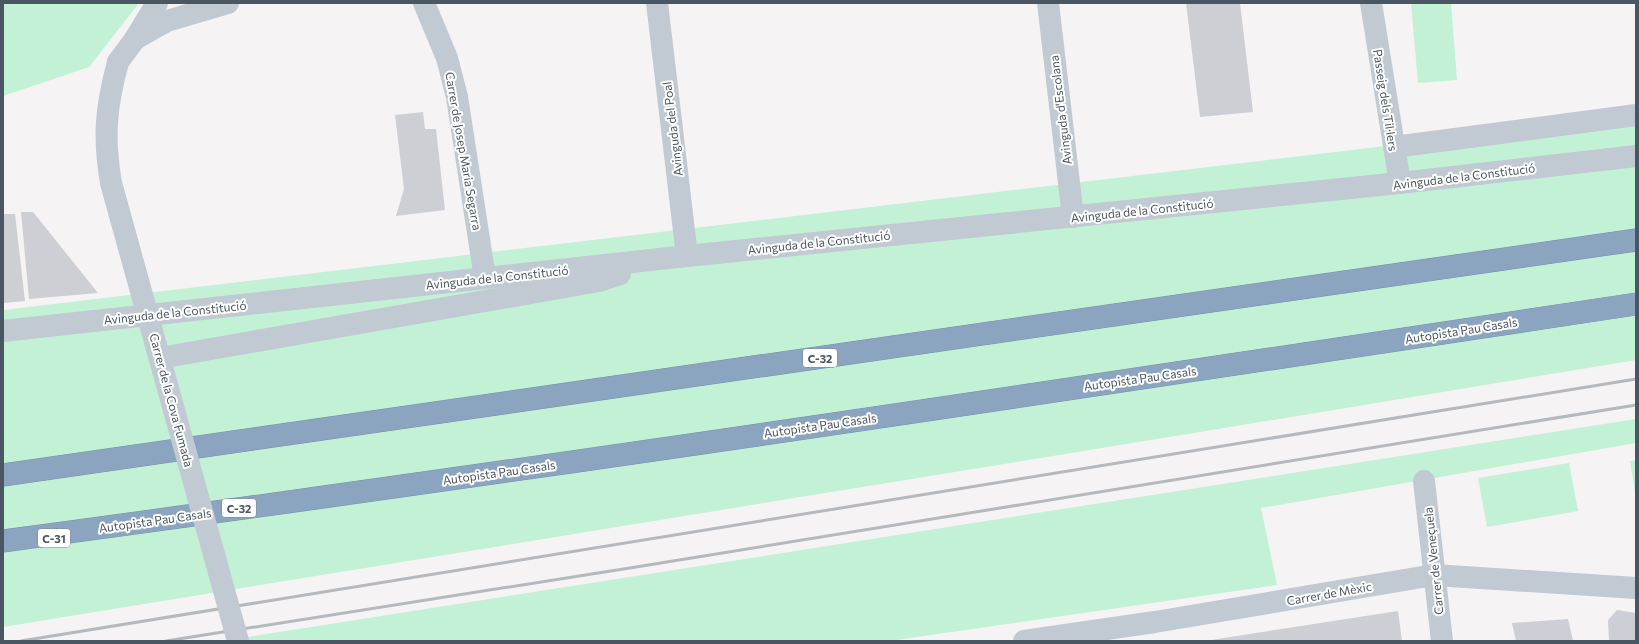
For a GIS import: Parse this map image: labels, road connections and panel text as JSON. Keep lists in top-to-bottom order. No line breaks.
{"streets":{"highway":["Autopista Pau Casals","C-32","C-31"],"street":["Passeig dels Til·lers","Avinguda d'Escolana","Avinguda del Poal","Carrer de Josep Maria Segarra","Avinguda de la Constitució","Carrer de la Cova Fumada","Carrer de Veneçuela","Carrer de Mèxic"]},"crossings":[["Passeig dels Til·lers","Avinguda de la Constitució"],["Avinguda d'Escolana","Avinguda de la Constitució"],["Avinguda del Poal","Avinguda de la Constitució"],["Carrer de Josep Maria Segarra","Avinguda de la Constitució"],["Autopista Pau Casals","C-31"],["Carrer de Veneçuela","Carrer de Mèxic"]]}
